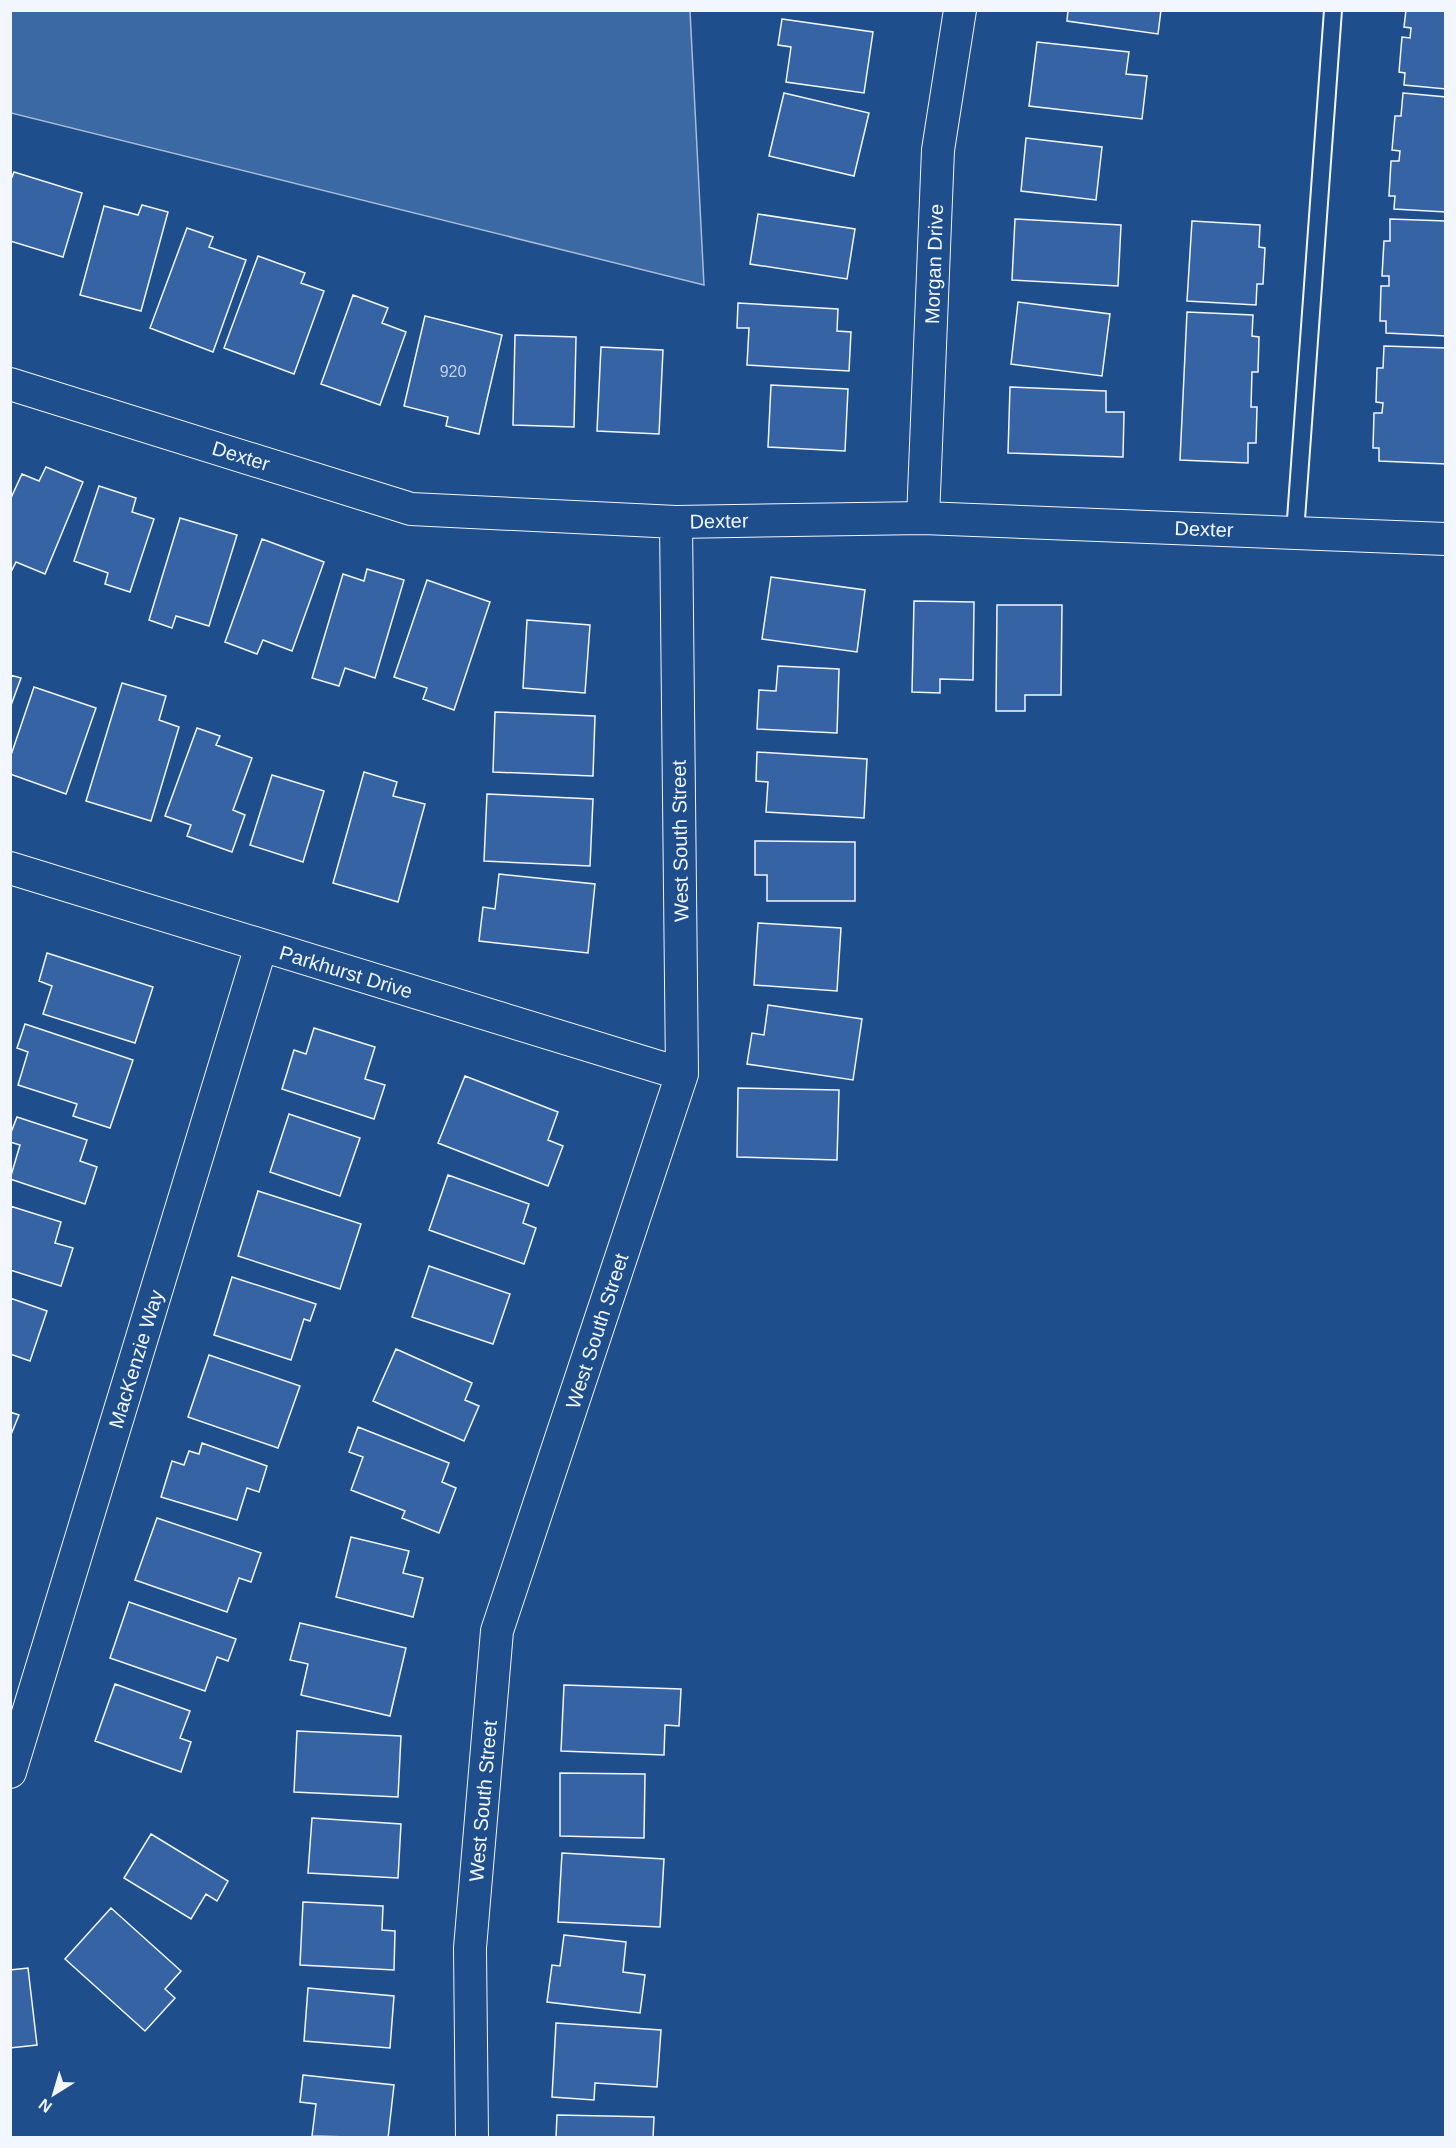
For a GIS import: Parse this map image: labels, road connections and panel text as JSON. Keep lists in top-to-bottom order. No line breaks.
{"streets":{"street":["Morgan Drive","Dexter","West South Street","Parkhurst Drive","MacKenzie Way"]},"crossings":[["Morgan Drive","Dexter"],["Dexter","West South Street"],["West South Street","Parkhurst Drive"],["Parkhurst Drive","MacKenzie Way"]],"house_numbers":["920"],"north":"bottom left"}
